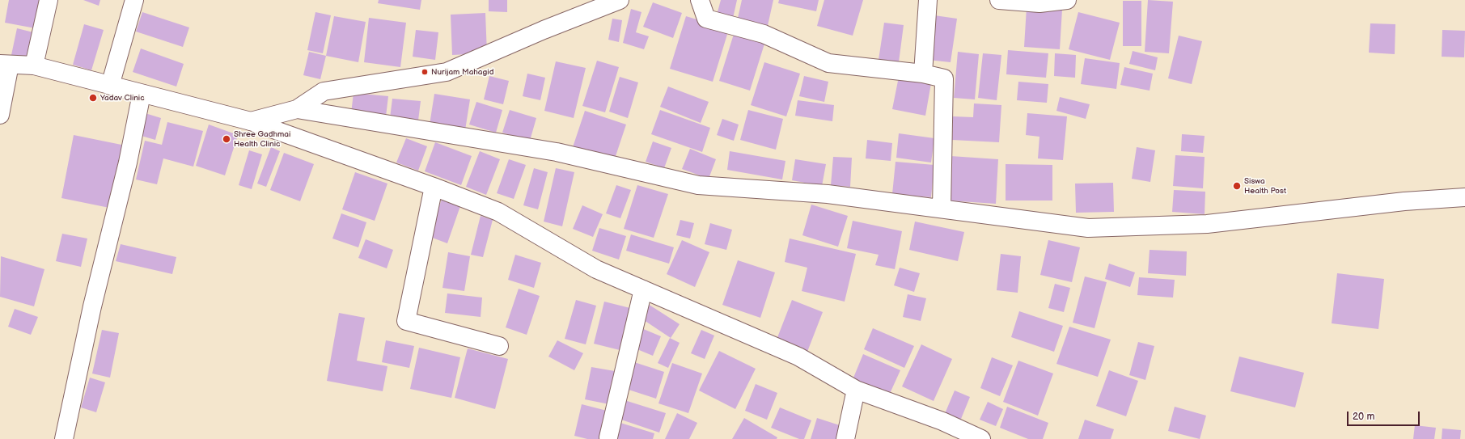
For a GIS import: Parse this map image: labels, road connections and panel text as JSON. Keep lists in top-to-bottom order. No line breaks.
{"places":["Nurijam Mahagid","Yadav Clinic","Shree Gadhmai Health Clinic","Siswa Health Post"],"scale_bar":"20 m"}
